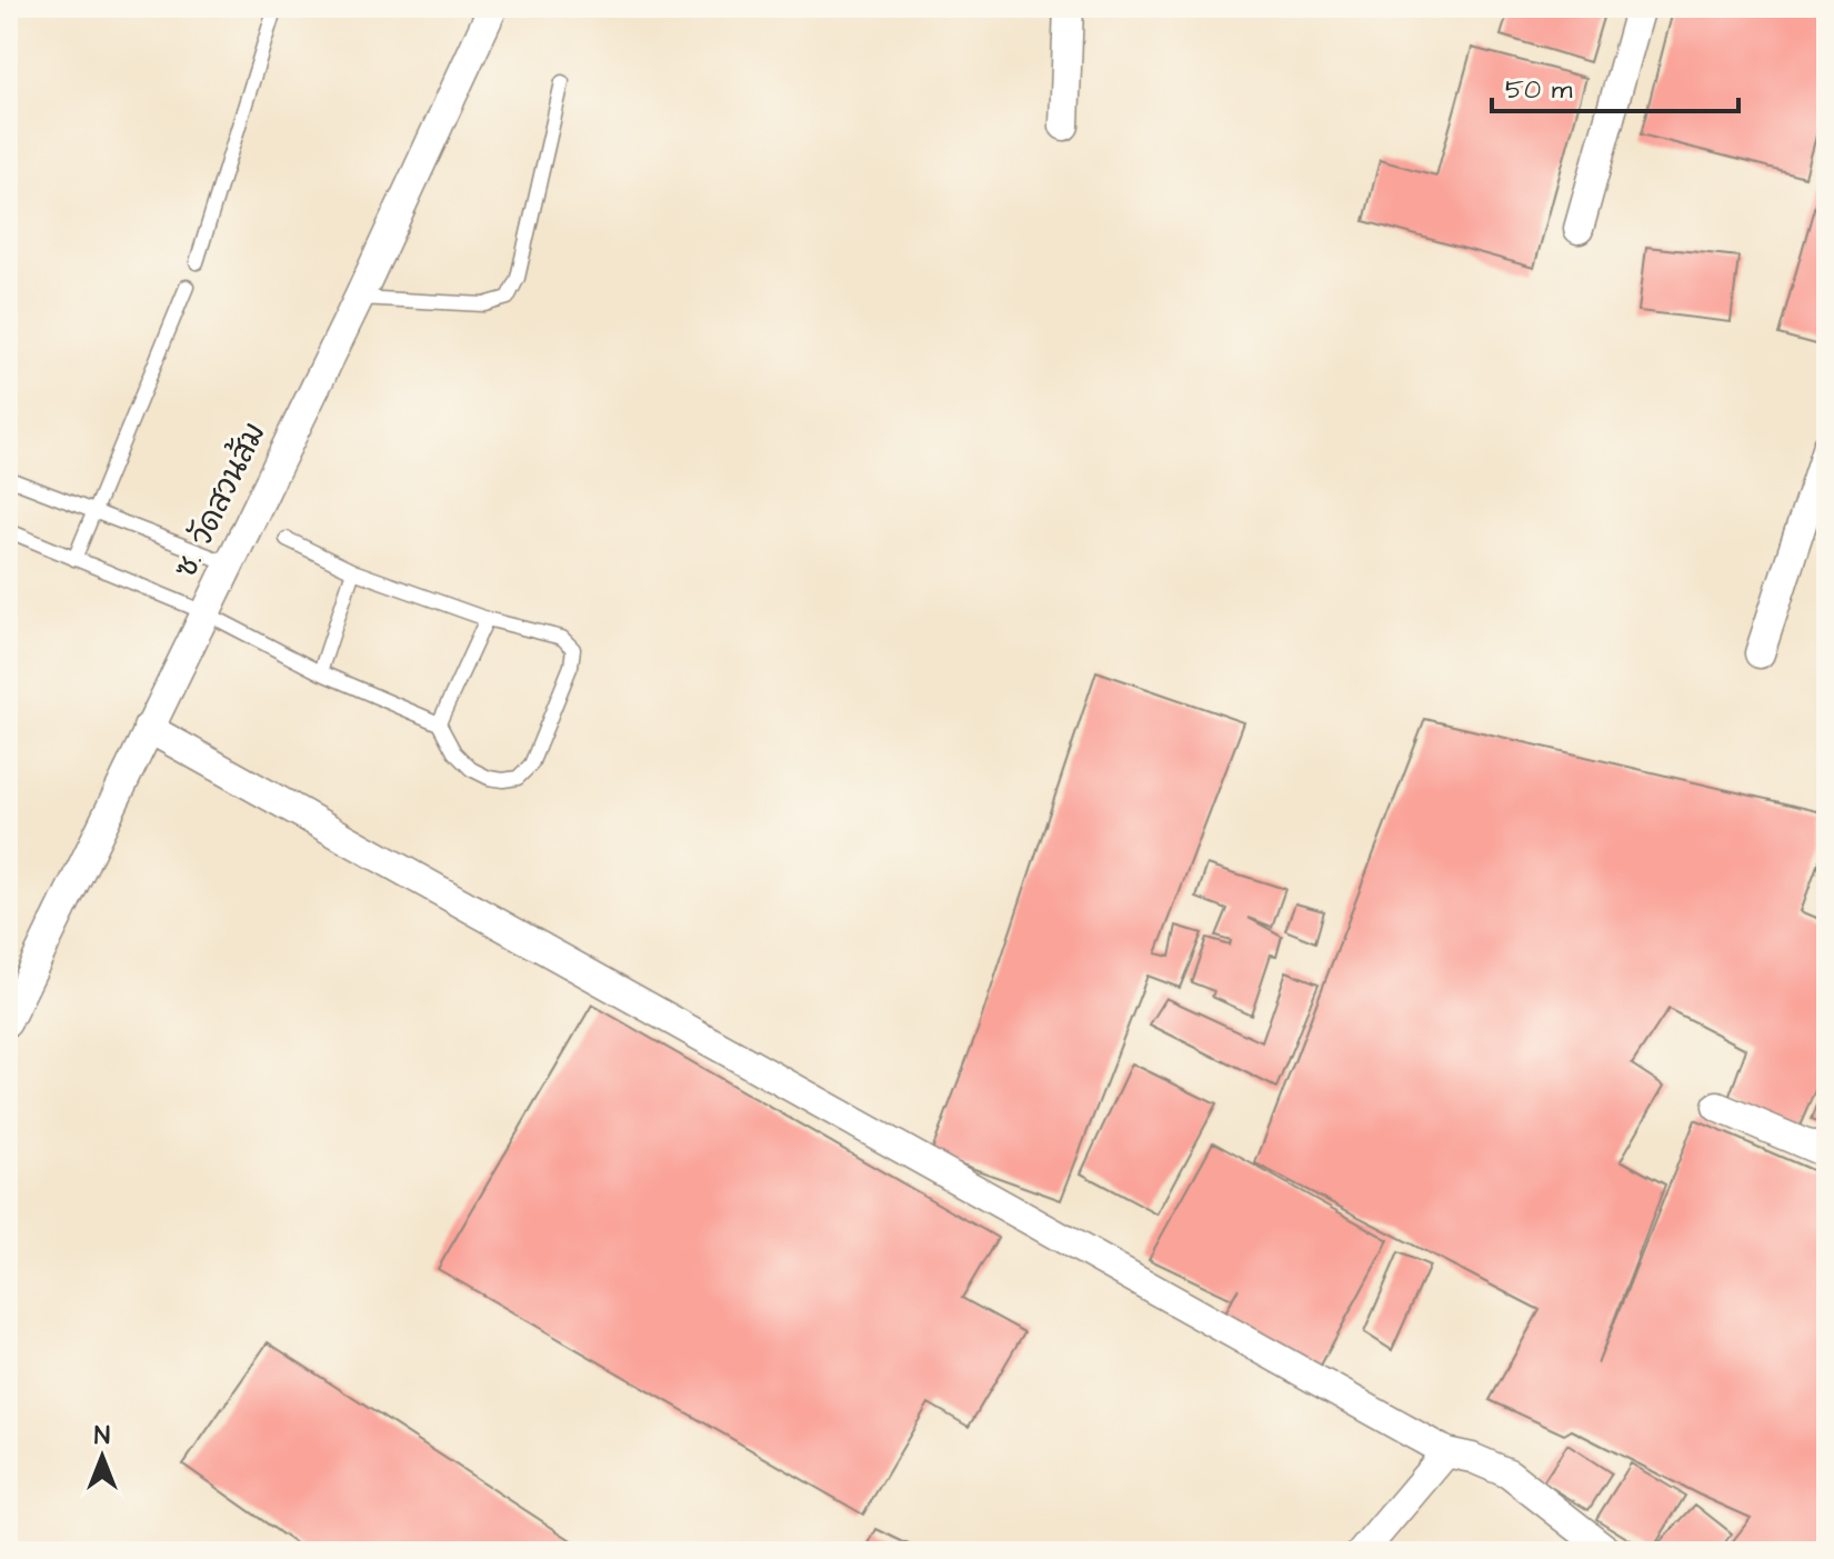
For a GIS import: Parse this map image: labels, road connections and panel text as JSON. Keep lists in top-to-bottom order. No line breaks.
{"streets":{"street":["ซ. วัดสวนส้ม"]},"scale_bar":"50 m","north":"top"}
